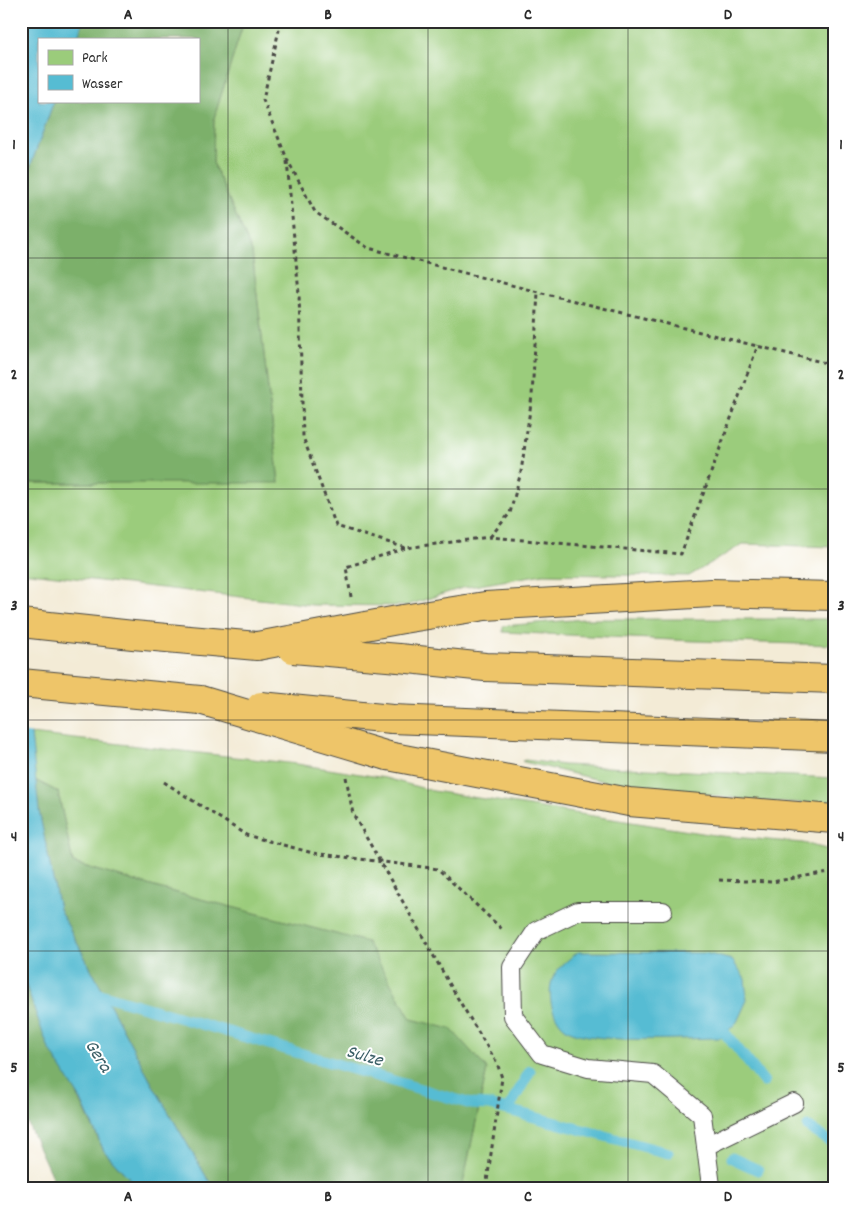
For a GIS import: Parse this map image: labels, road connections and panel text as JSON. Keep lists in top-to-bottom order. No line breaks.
{"water":["Sulze","Gera"],"legend":["Park","Wasser"],"grid":{"columns":["A","B","C","D"],"rows":["1","2","3","4","5"]}}
